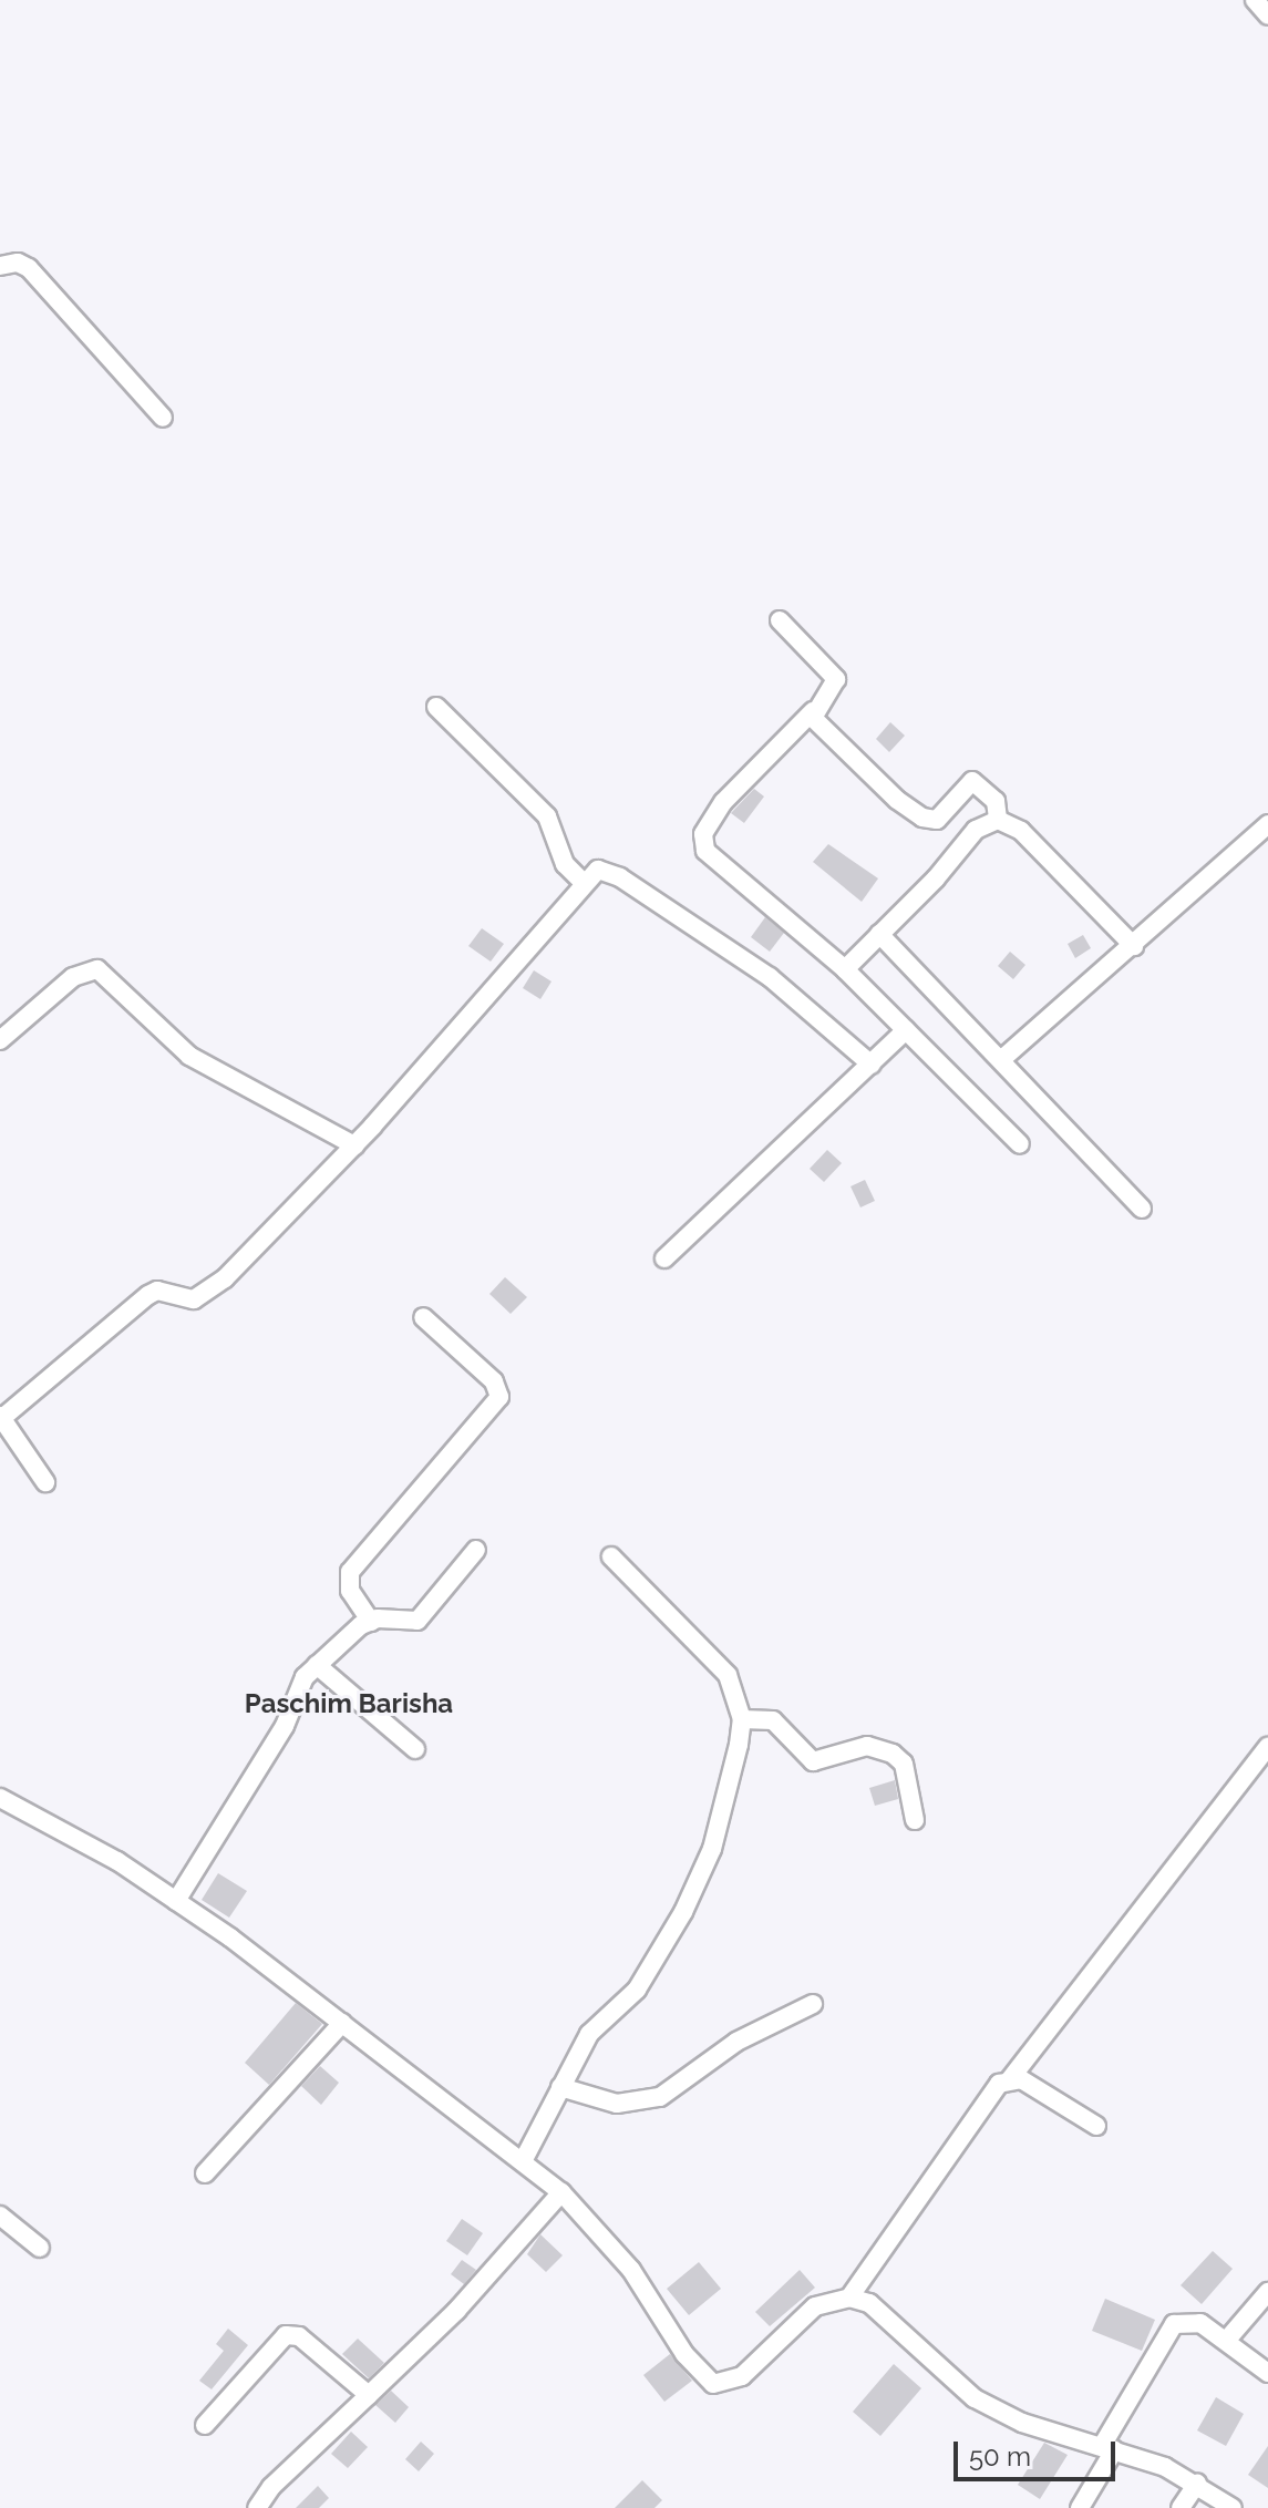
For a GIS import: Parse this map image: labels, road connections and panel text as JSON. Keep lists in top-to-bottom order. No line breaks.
{"districts":["Paschim Barisha"],"scale_bar":"50 m"}
